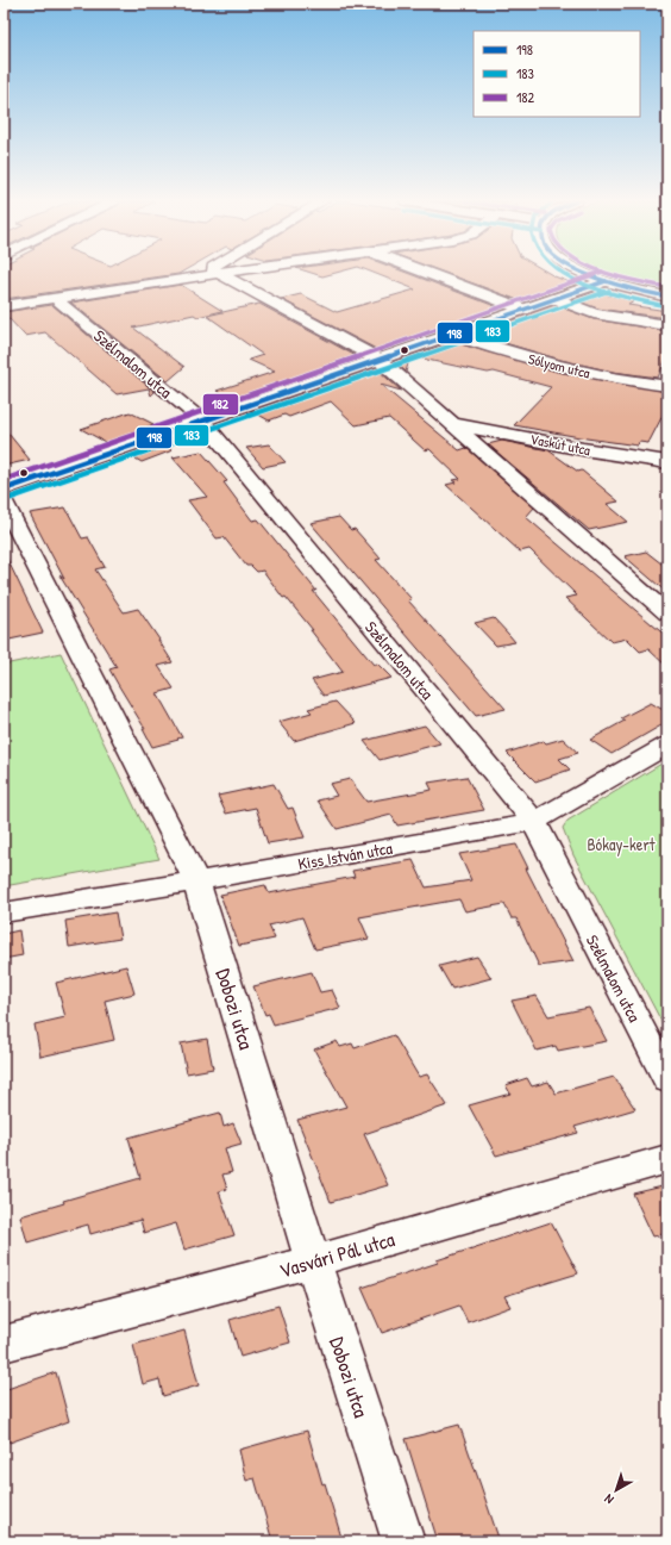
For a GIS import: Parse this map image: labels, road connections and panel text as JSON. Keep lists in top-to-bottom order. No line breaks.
{"streets":{"street":["Szélmalom utca","Sólyom utca","Vaskút utca","Kiss István utca","Dobozi utca","Vasvári Pál utca"]},"crossings":[["Szélmalom utca","Kiss István utca"],["Kiss István utca","Dobozi utca"],["Dobozi utca","Vasvári Pál utca"]],"parks":["Bókay-kert"],"lines":["transit line 198","transit line 183","transit line 182"],"legend":["198","183","182"],"north":"bottom left"}
